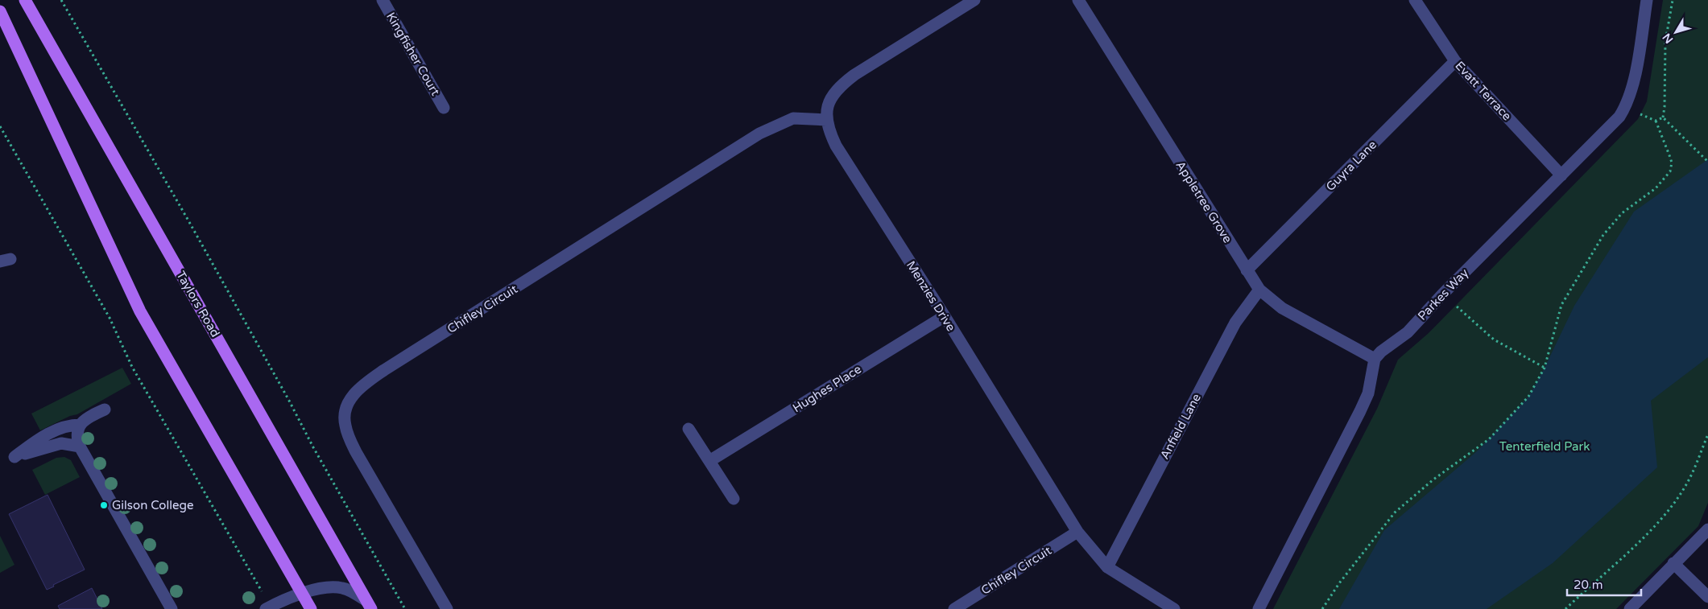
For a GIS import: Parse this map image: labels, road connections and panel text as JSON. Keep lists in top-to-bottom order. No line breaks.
{"streets":{"main road":["Taylors Road"],"street":["Kingfisher Court","Evatt Terrace","Guyra Lane","Appletree Grove","Parkes Way","Menzies Drive","Chifley Circuit","Hughes Place","Anfield Lane"]},"crossings":[["Evatt Terrace","Guyra Lane"],["Evatt Terrace","Parkes Way"],["Guyra Lane","Appletree Grove"],["Appletree Grove","Parkes Way"],["Appletree Grove","Anfield Lane"],["Menzies Drive","Chifley Circuit"],["Menzies Drive","Hughes Place"],["Menzies Drive","Anfield Lane"]],"parks":["Tenterfield Park"],"places":["Gilson College"],"scale_bar":"20 m","north":"bottom left"}
